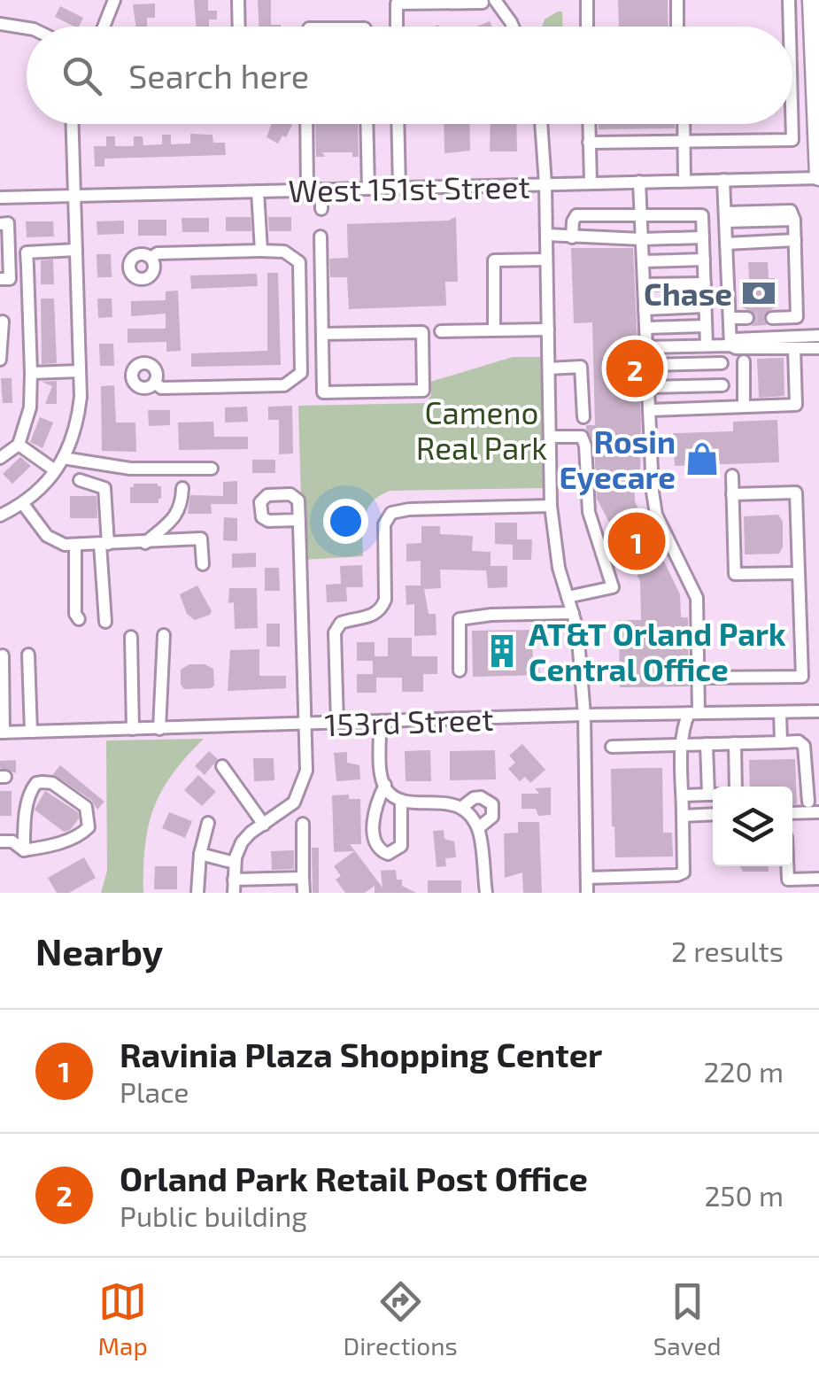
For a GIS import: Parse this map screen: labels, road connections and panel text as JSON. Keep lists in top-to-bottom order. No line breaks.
{"streets":{"street":["West 151st Street","153rd Street"]},"parks":["Cameno Real Park"],"places":{"bank":["Chase"],"shop":["Rosin Eyecare"],"building":["AT&T Orland Park Central Office"]},"page":{"search":"Search here","pins":["2","1"],"heading":["Nearby","2 results"],"list":[{"mark":"1","name":"Ravinia Plaza Shopping Center","note":"Place","value":"220 m"},{"mark":"2","name":"Orland Park Retail Post Office","note":"Public building","value":"250 m"}],"nav":["Map","Directions","Saved"]}}
